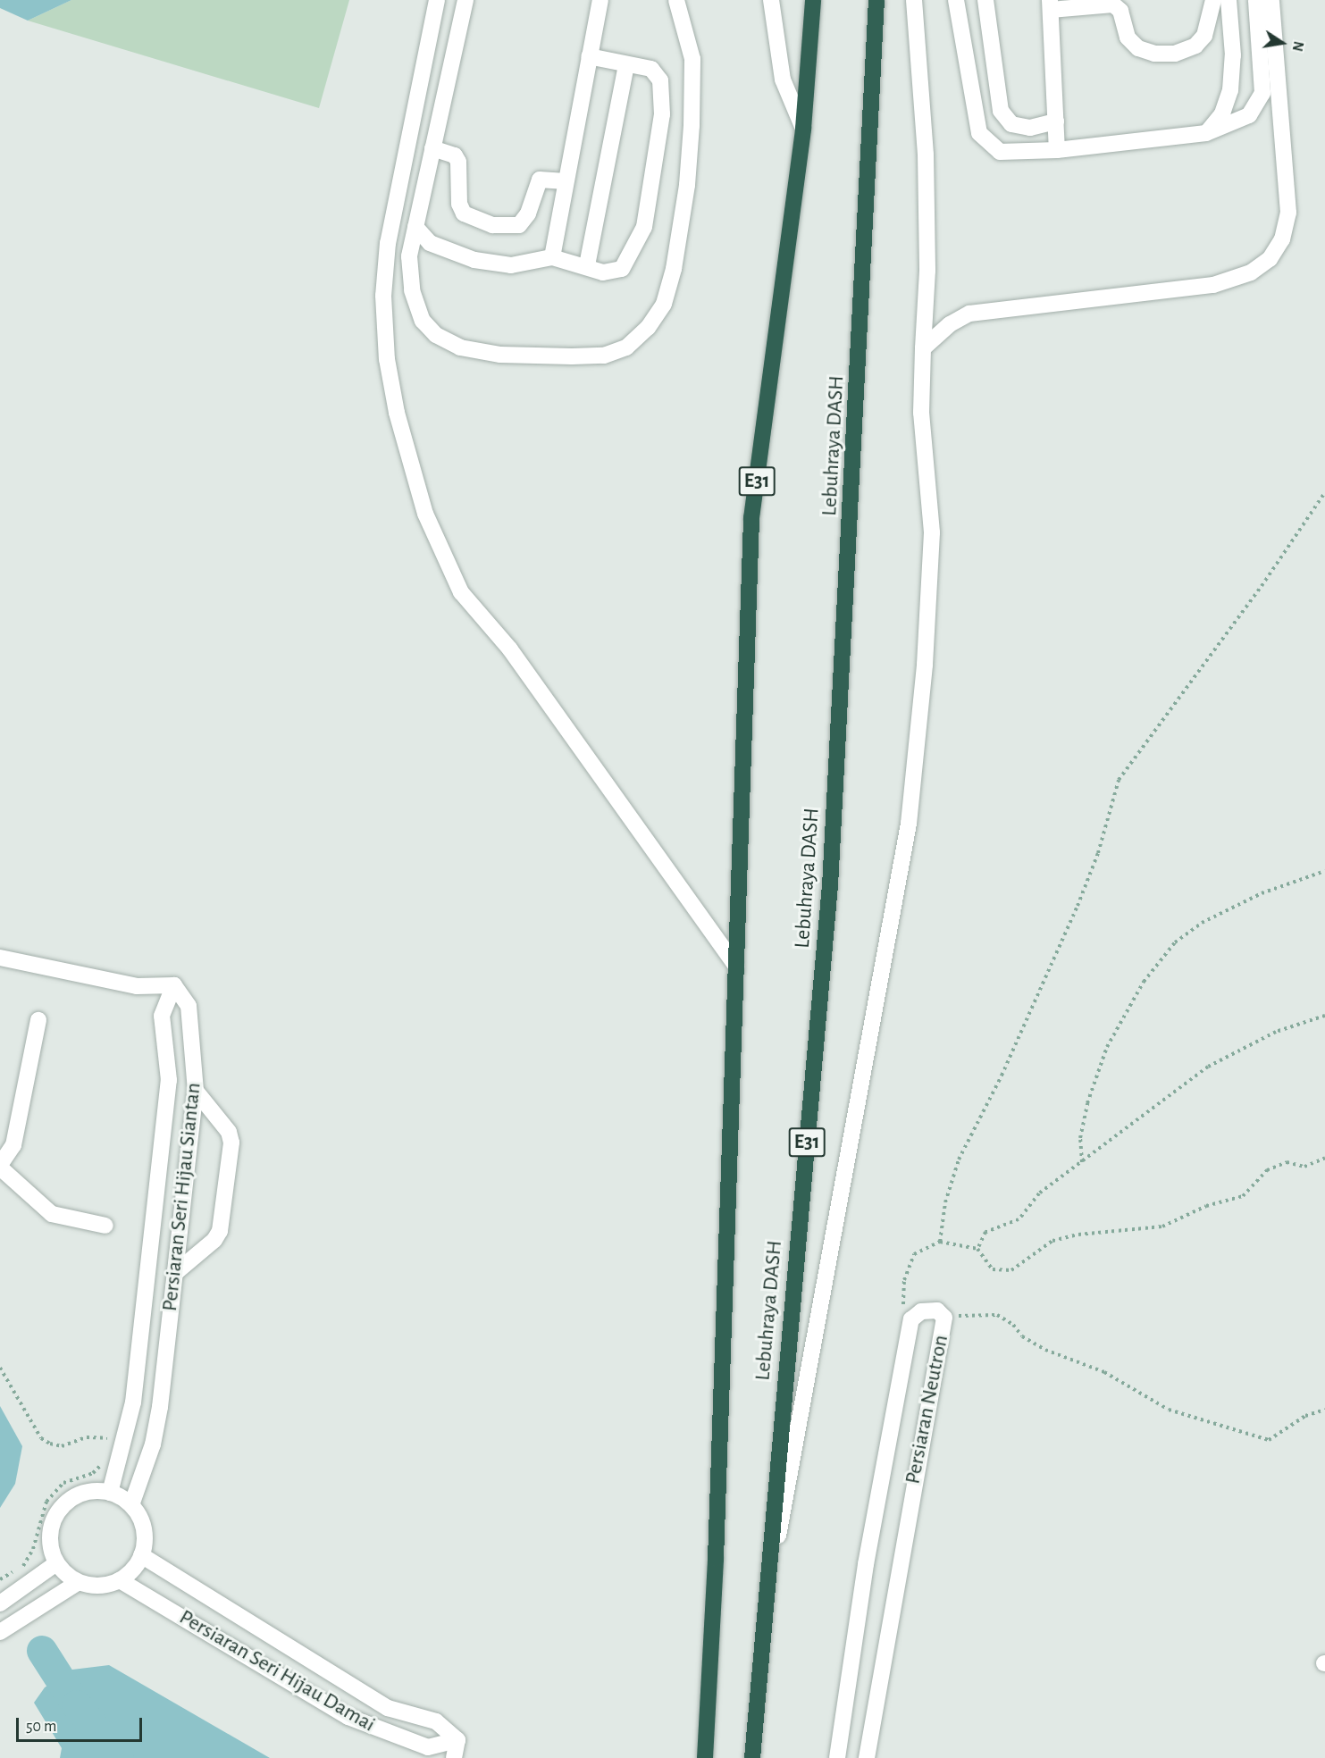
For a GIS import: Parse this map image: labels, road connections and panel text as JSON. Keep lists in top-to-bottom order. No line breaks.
{"streets":{"highway":["Lebuhraya DASH","E31"],"street":["Persiaran Seri Hijau Siantan","Persiaran Neutron","Persiaran Seri Hijau Damai"]},"crossings":[["Persiaran Seri Hijau Siantan","Persiaran Seri Hijau Damai"]],"scale_bar":"50 m","north":"right"}
